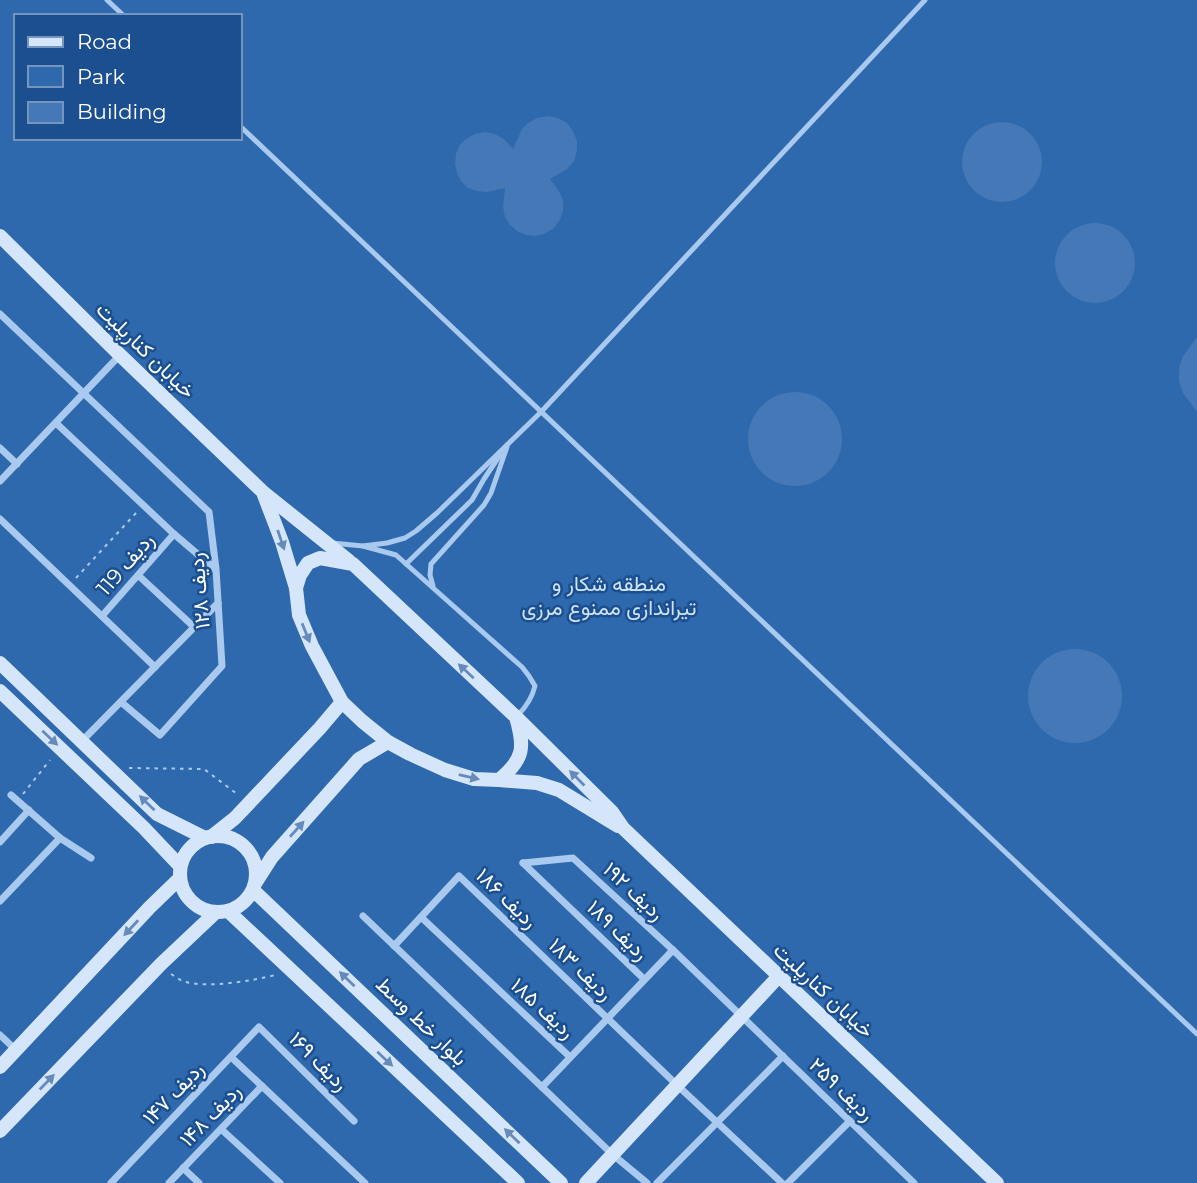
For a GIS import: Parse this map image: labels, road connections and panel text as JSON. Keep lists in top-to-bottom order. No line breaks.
{"streets":{"main road":["خیابان کنارپلیت","بلوار خط وسط"],"street":["ردیف 119","ردیف ۱۲۸","ردیف ۱۹۲","ردیف ۱۸۶","ردیف ۱۸۹","ردیف ۱۸۳","ردیف ۱۸۵","ردیف ۱۶۹","ردیف ۲۵۹","ردیف ۱۴۷","ردیف ۱۴۸"]},"crossings":[["ردیف ۱۹۲","ردیف ۱۸۹"],["ردیف ۱۹۲","ردیف ۲۵۹"],["ردیف ۱۸۶","ردیف ۱۸۳"],["ردیف ۱۸۶","ردیف ۱۸۵"],["ردیف ۱۶۹","ردیف ۱۴۷"]],"parks":["منطقه شکار و تیراندازی ممنوع مرزی"],"legend":["Road","Park","Building"]}
